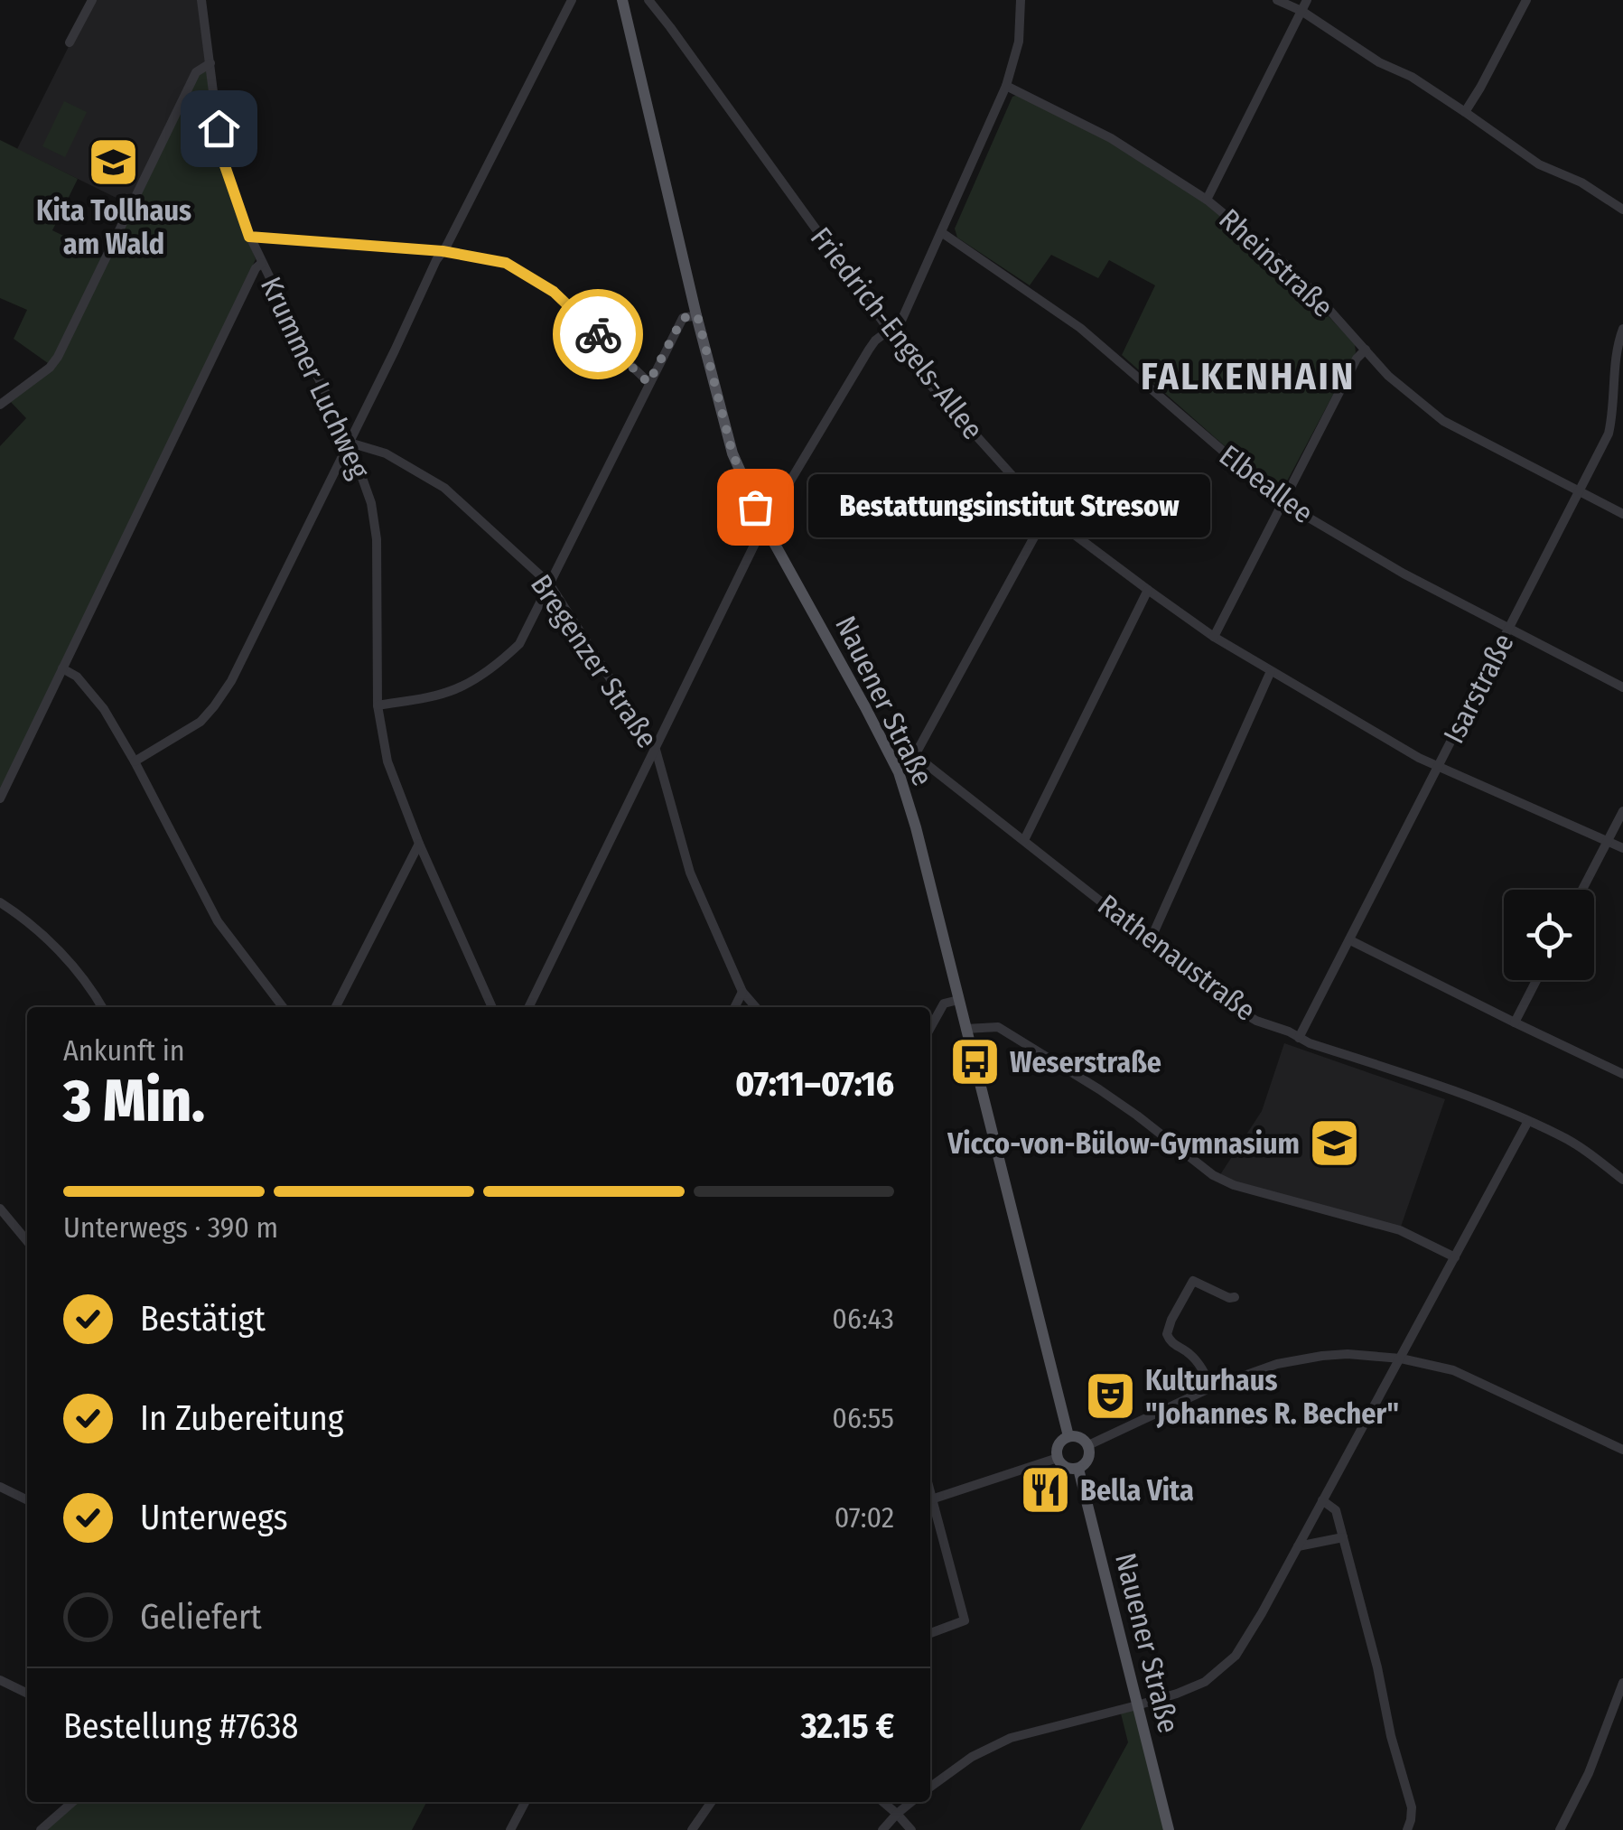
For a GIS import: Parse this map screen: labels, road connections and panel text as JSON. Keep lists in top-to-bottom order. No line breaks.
{"streets":{"main road":["Nauener Straße"],"street":["Rheinstraße","Friedrich-Engels-Allee","Krummer Luchweg","Elbeallee","Bregenzer Straße","Isarstraße","Rathenaustraße"]},"crossings":[["Rheinstraße","Isarstraße"],["Friedrich-Engels-Allee","Isarstraße"],["Friedrich-Engels-Allee","Rathenaustraße"],["Krummer Luchweg","Bregenzer Straße"],["Elbeallee","Isarstraße"],["Isarstraße","Rathenaustraße"]],"districts":["FALKENHAIN"],"places":{"school or university":["Kita Tollhaus am Wald","Vicco-von-Bülow-Gymnasium"],"other":["Bestattungsinstitut Stresow"],"bus stop":["Weserstraße"],"theatre":["Kulturhaus \"Johannes R. Becher\""],"restaurant":["Bella Vita"]},"page":{"bubble":"Bestattungsinstitut Stresow","heading":["3 Min.","Ankunft in","07:11–07:16"],"panel":["Bestellung #7638","32.15 €"],"bar":"Unterwegs · 390 m","list":[["Bestätigt","06:43"],["In Zubereitung","06:55"],["Unterwegs","07:02"],"Geliefert"]}}
